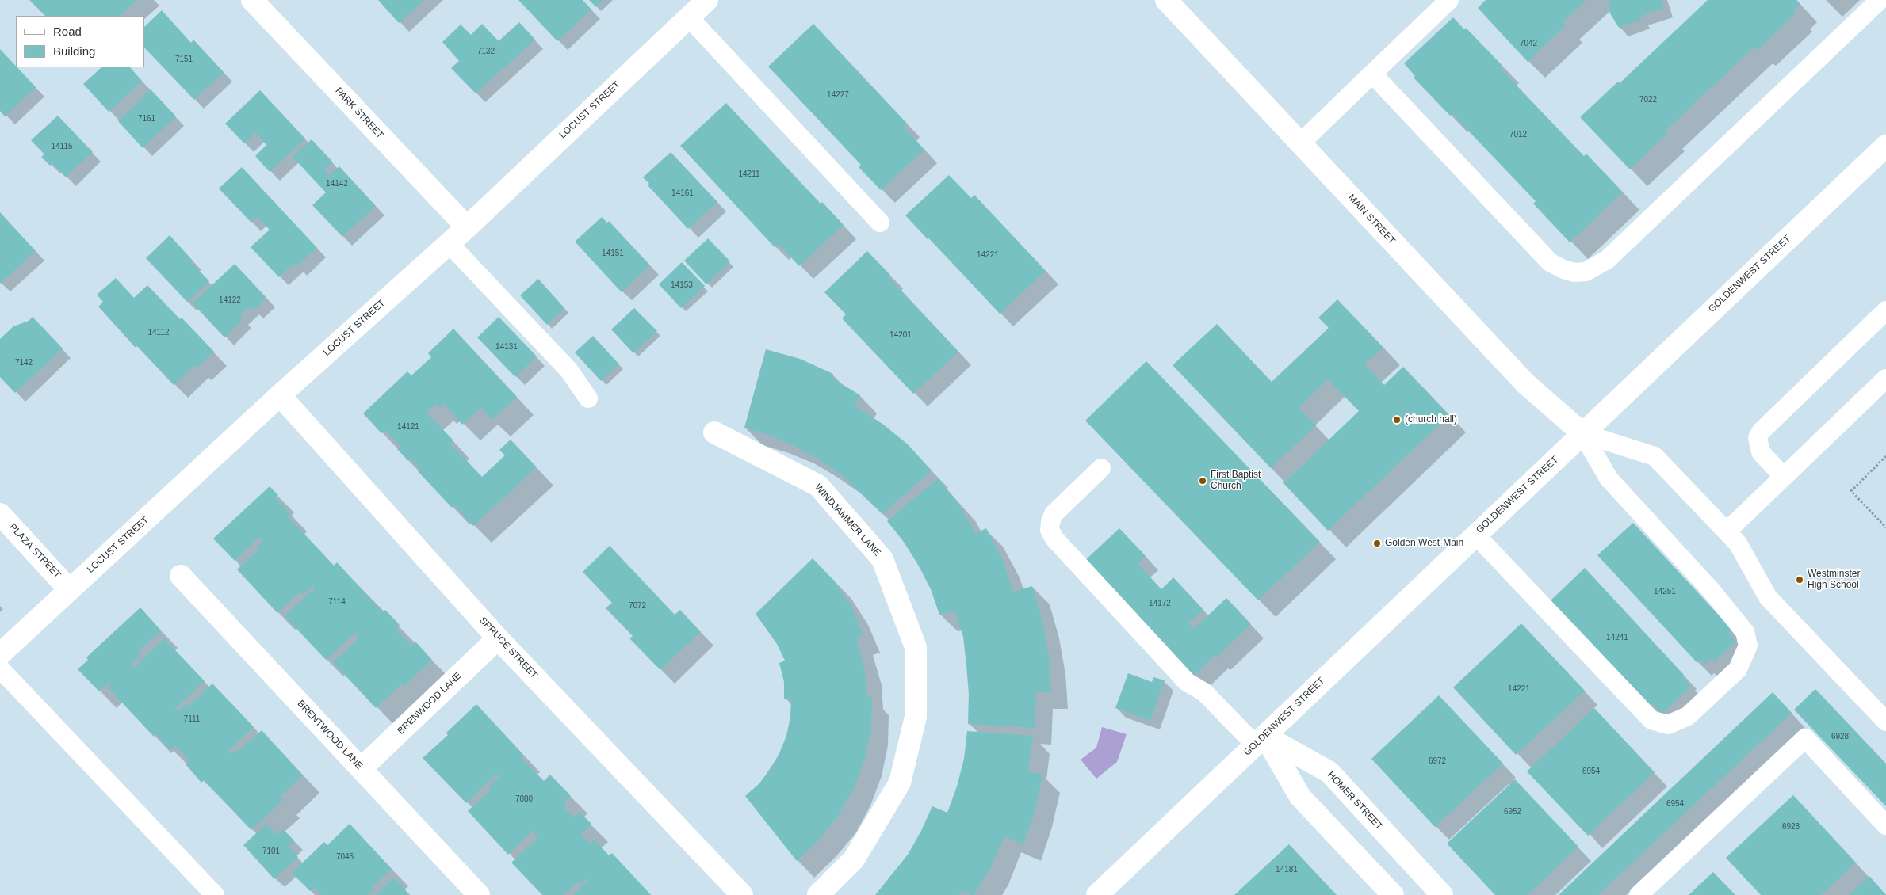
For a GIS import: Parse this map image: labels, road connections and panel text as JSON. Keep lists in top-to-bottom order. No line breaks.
{"streets":{"street":["LOCUST STREET","PARK STREET","MAIN STREET","GOLDENWEST STREET","WINDJAMMER LANE","PLAZA STREET","SPRUCE STREET","BRENWOOD LANE","BRENTWOOD LANE","HOMER STREET"]},"crossings":[["LOCUST STREET","PARK STREET"],["LOCUST STREET","PLAZA STREET"],["LOCUST STREET","SPRUCE STREET"],["MAIN STREET","GOLDENWEST STREET"],["GOLDENWEST STREET","HOMER STREET"],["SPRUCE STREET","BRENWOOD LANE"],["BRENWOOD LANE","BRENTWOOD LANE"]],"places":["(church hall)","First Baptist Church","Golden West-Main","Westminster High School"],"house_numbers":["7042","7132","7151","14227","7022","7161","7012","14115","14211","14142","14161","14151","14221","14153","14122","14112","14201","14131","7142","14121","14251","7114","14172","7072","14241","14221","7111","6928","6972","6954","7080","6954","6952","6928","7101","7045","14181"],"legend":["Road","Building"]}
